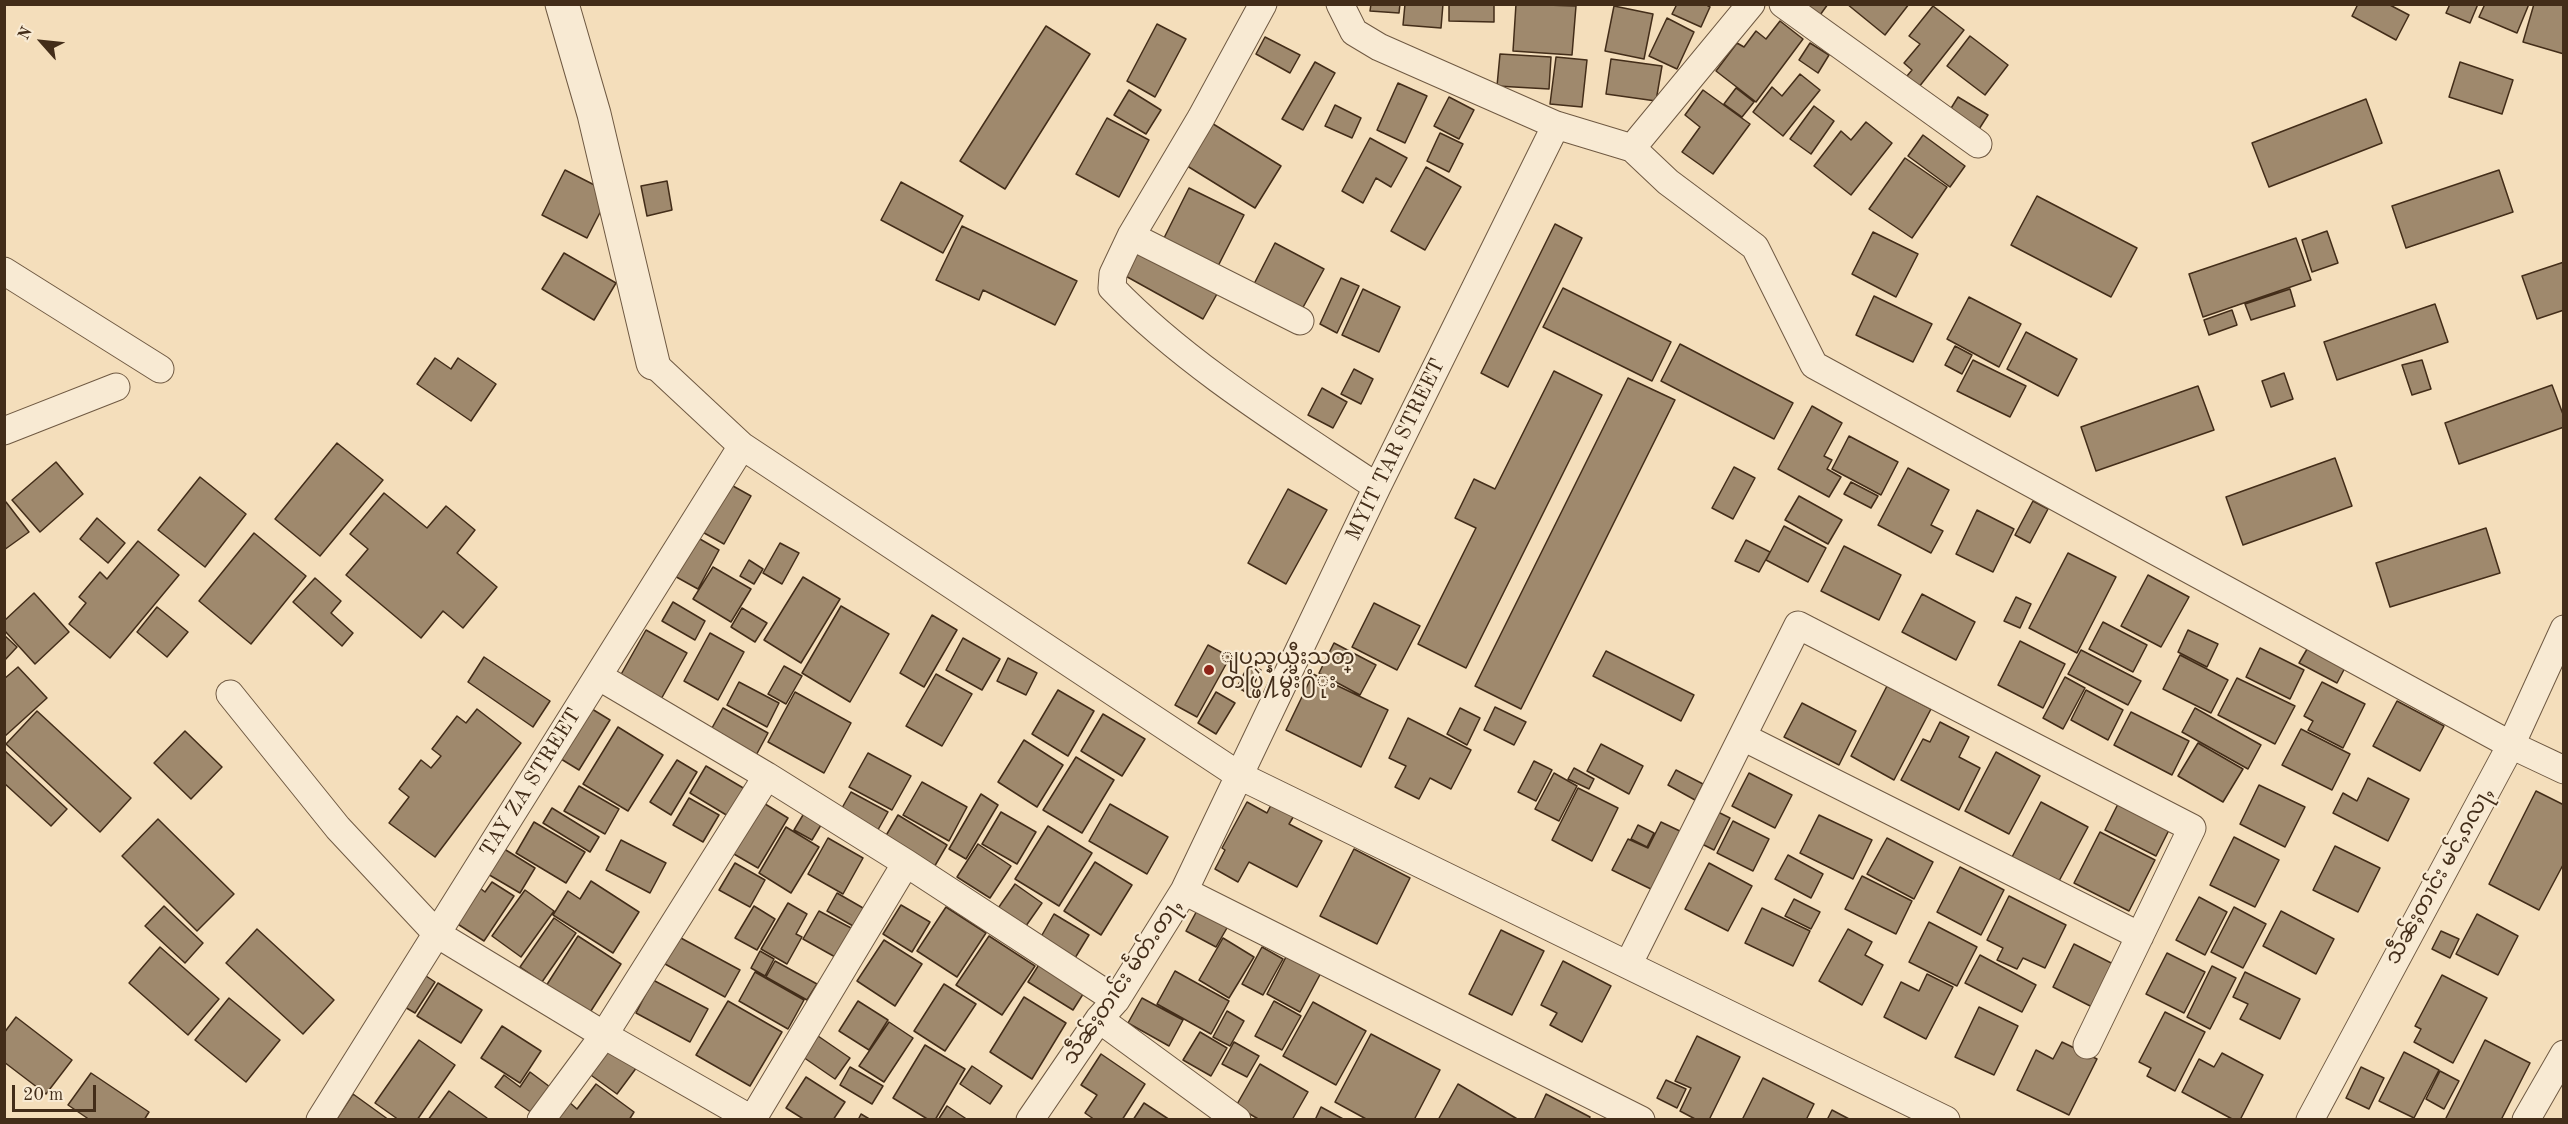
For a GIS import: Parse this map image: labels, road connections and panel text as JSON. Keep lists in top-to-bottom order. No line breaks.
{"streets":{"street":["MYIT TAR STREET","TAY ZA STREET","သဵၼ်ႈတၢင်း မင်ႇၵလႃႇ","သဵၼ်ႈတၢင်း မႅတ်ႉတႃႇ"]},"crossings":[["MYIT TAR STREET","သဵၼ်ႈတၢင်း မႅတ်ႉတႃႇ"]],"places":["ျပည္နယ္မီးသတ္ တပ္ဖြဲ႔မွဴး႐ံုး"],"scale_bar":"20 m","north":"top left"}
